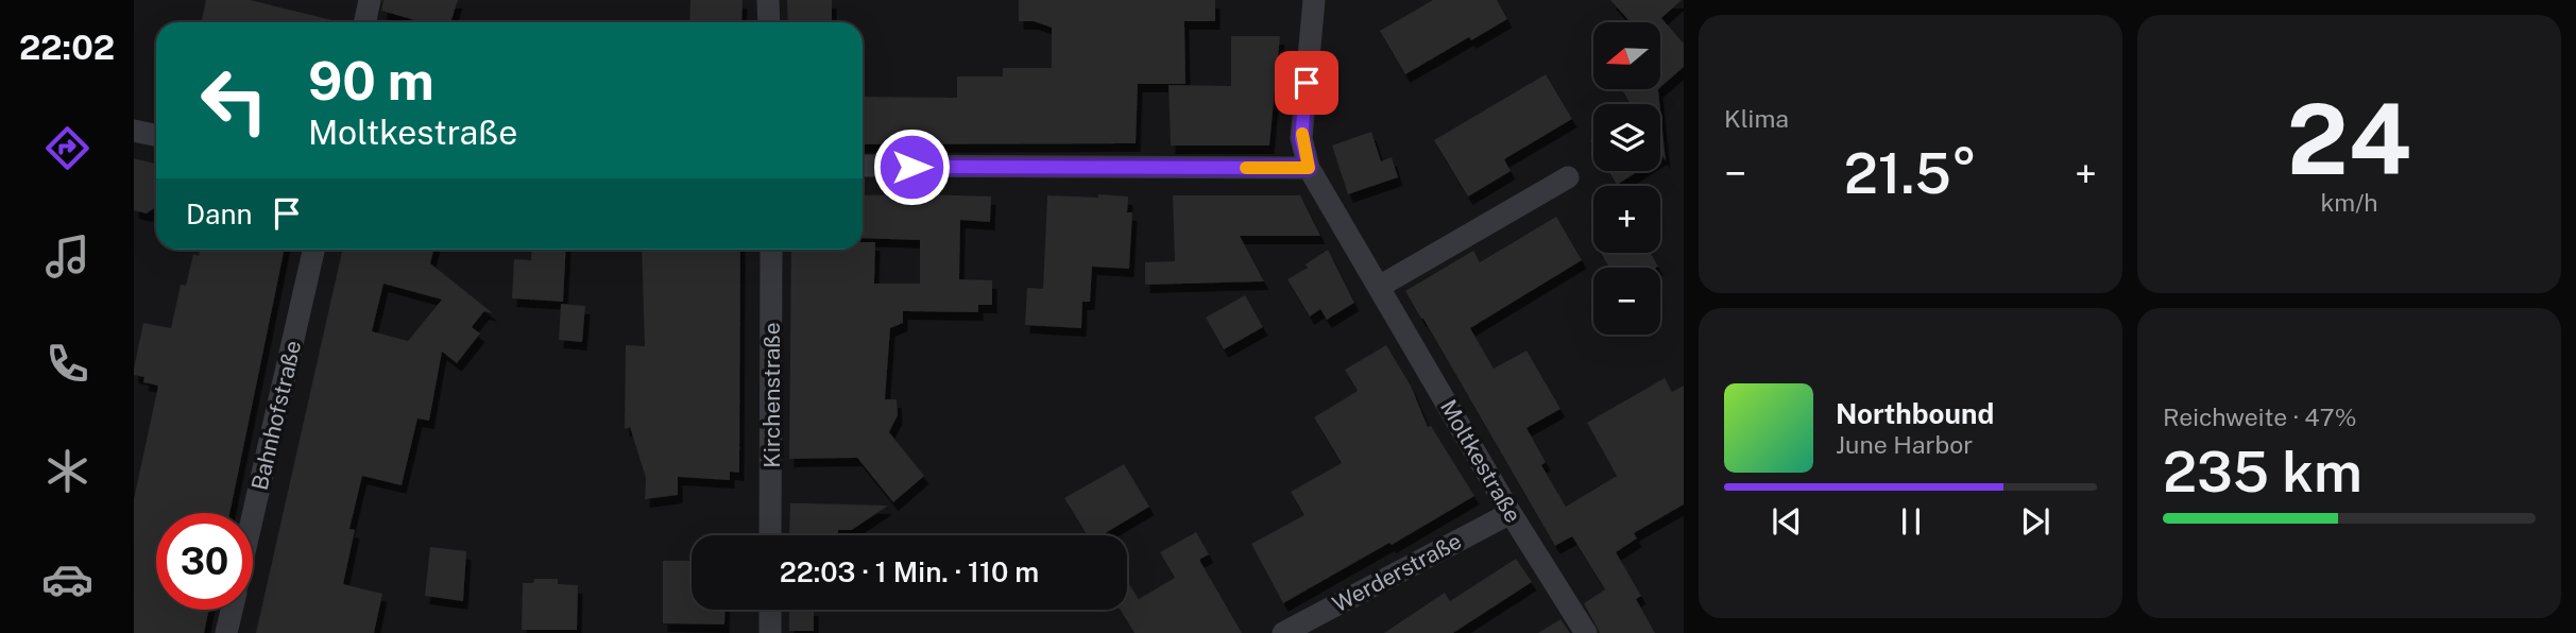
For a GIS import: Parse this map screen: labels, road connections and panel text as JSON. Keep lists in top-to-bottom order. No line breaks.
{"streets":{"street":["Kirchenstraße","Bahnhofstraße","Moltkestraße","Werderstraße"]},"crossings":[["Moltkestraße","Werderstraße"]],"north":"left","page":{"tabs":"22:02","tile":["Klima",["24","km/h"],["Reichweite · 47%","235 km"]],"map_buttons":["+","−"],"turn":["90 m","Moltkestraße"],"heat":["−","21.5°","+"],"then":"Dann","song":["Northbound","June Harbor"],"limit":"30","trip":"22:03 · 1 Min. · 110 m"}}
